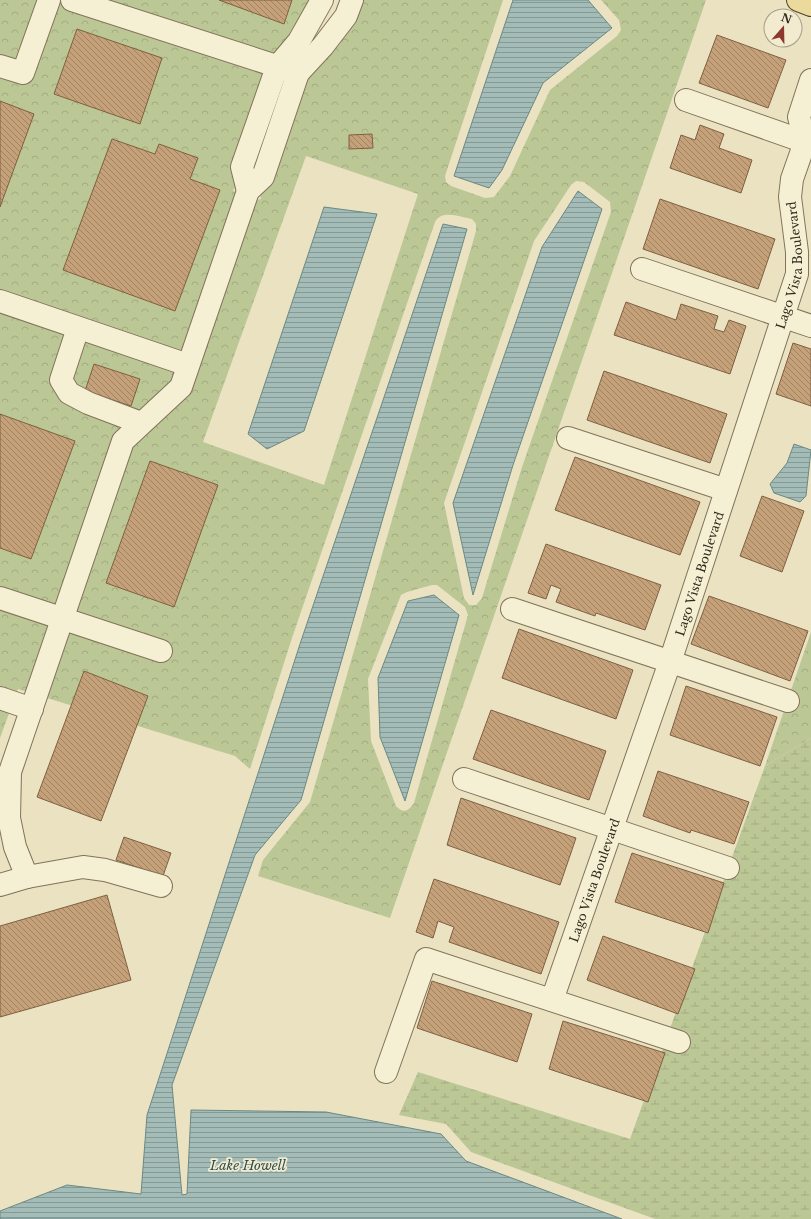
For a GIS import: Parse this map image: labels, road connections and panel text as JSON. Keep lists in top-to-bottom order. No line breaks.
{"streets":{"street":["Lago Vista Boulevard"]},"water":["Lake Howell"],"north":"top"}
